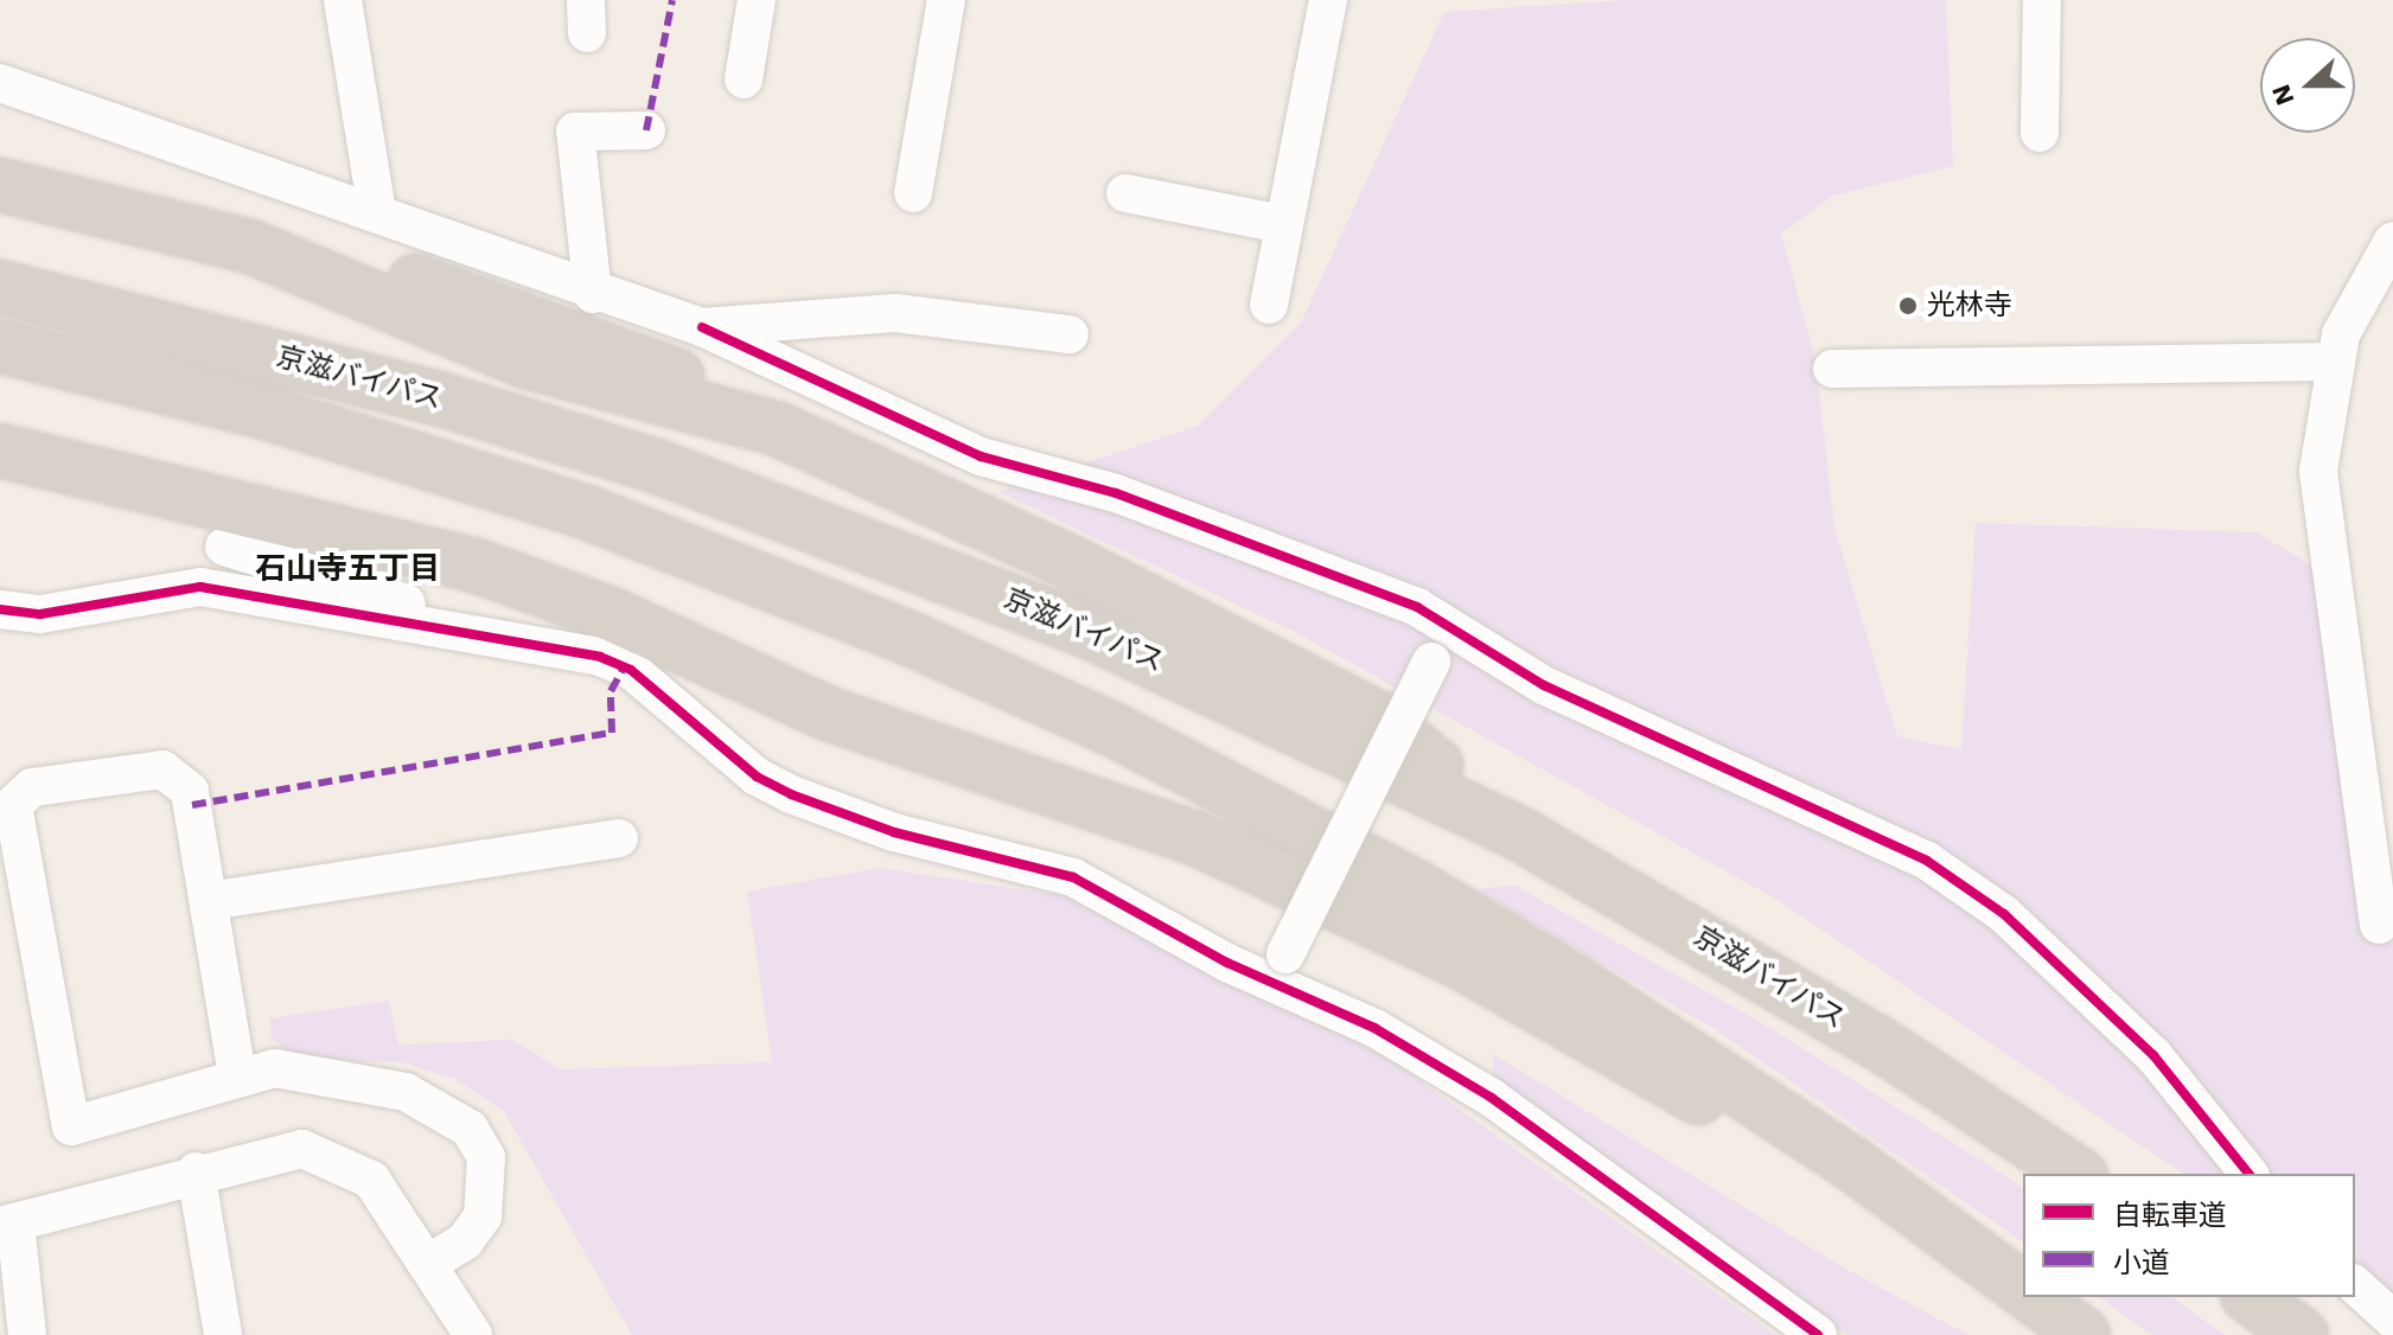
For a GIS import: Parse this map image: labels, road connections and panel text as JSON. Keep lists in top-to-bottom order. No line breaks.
{"streets":{"highway":["京滋バイパス"]},"districts":["石山寺五丁目"],"places":["光林寺"],"legend":["自転車道","小道"],"north":"left"}
